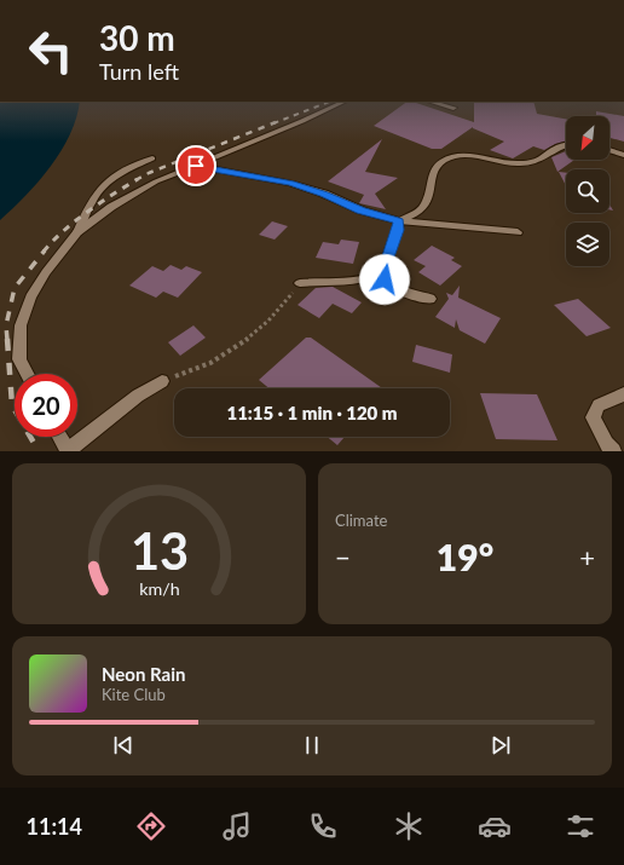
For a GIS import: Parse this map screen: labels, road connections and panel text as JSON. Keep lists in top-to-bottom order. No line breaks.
{"north":"bottom left","page":{"turn":["30 m","Turn left"],"limit":"20","trip":"11:15 · 1 min · 120 m","tile":"Climate","heat":["−","19°","+"],"song":["Neon Rain","Kite Club"],"tabs":"11:14","gauge":["13","km/h"]}}
